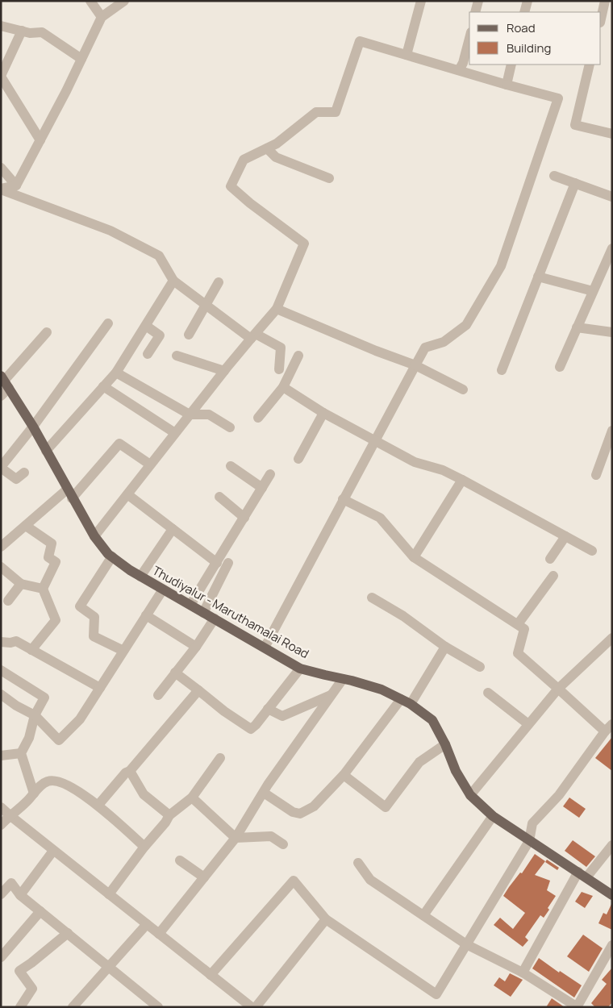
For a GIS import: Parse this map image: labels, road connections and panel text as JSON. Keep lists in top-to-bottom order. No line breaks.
{"streets":{"main road":["Thudiyalur - Maruthamalai Road"]},"legend":["Road","Building"]}
